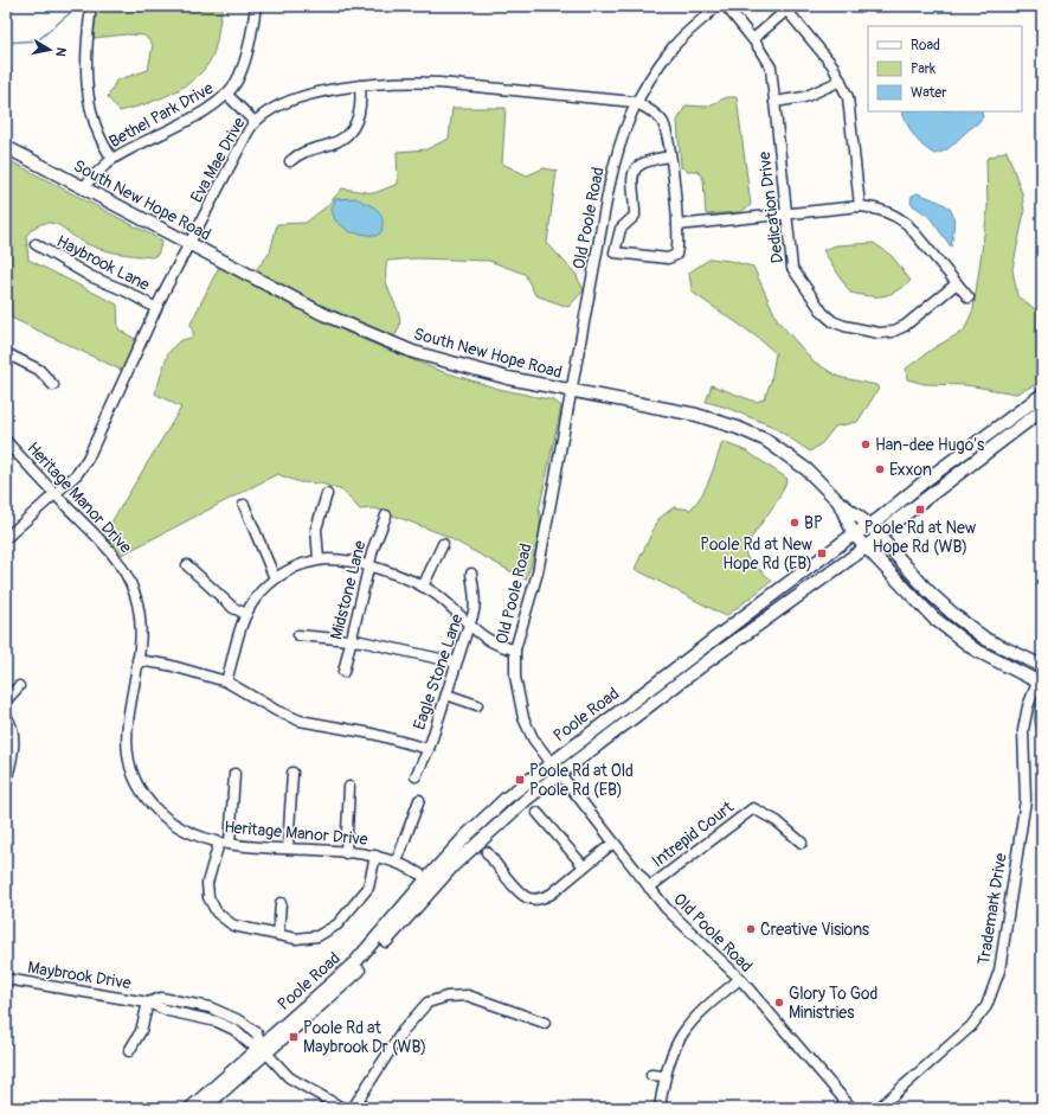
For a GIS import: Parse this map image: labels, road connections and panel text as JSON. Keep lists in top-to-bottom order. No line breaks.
{"streets":{"main road":["South New Hope Road","Poole Road"],"street":["Bethel Park Drive","Eva Mae Drive","Dedication Drive","Old Poole Road","Haybrook Lane","Heritage Manor Drive","Midstone Lane","Eagle Stone Lane","Intrepid Court","Trademark Drive","Maybrook Drive"]},"crossings":[["Bethel Park Drive","South New Hope Road"],["Eva Mae Drive","South New Hope Road"],["Eva Mae Drive","Old Poole Road"],["Eva Mae Drive","Haybrook Lane"],["Eva Mae Drive","Heritage Manor Drive"],["South New Hope Road","Old Poole Road"],["South New Hope Road","Poole Road"],["South New Hope Road","Trademark Drive"],["Old Poole Road","Poole Road"],["Old Poole Road","Intrepid Court"],["Heritage Manor Drive","Poole Road"],["Poole Road","Maybrook Drive"]],"places":{"other":["Han-dee Hugo's","Exxon","BP","Creative Visions","Glory To God Ministries"],"transit":["Poole Rd at New Hope Rd (WB)","Poole Rd at New Hope Rd (EB)","Poole Rd at Old Poole Rd (EB)","Poole Rd at Maybrook Dr (WB)"]},"legend":["Road","Park","Water"],"north":"right"}
